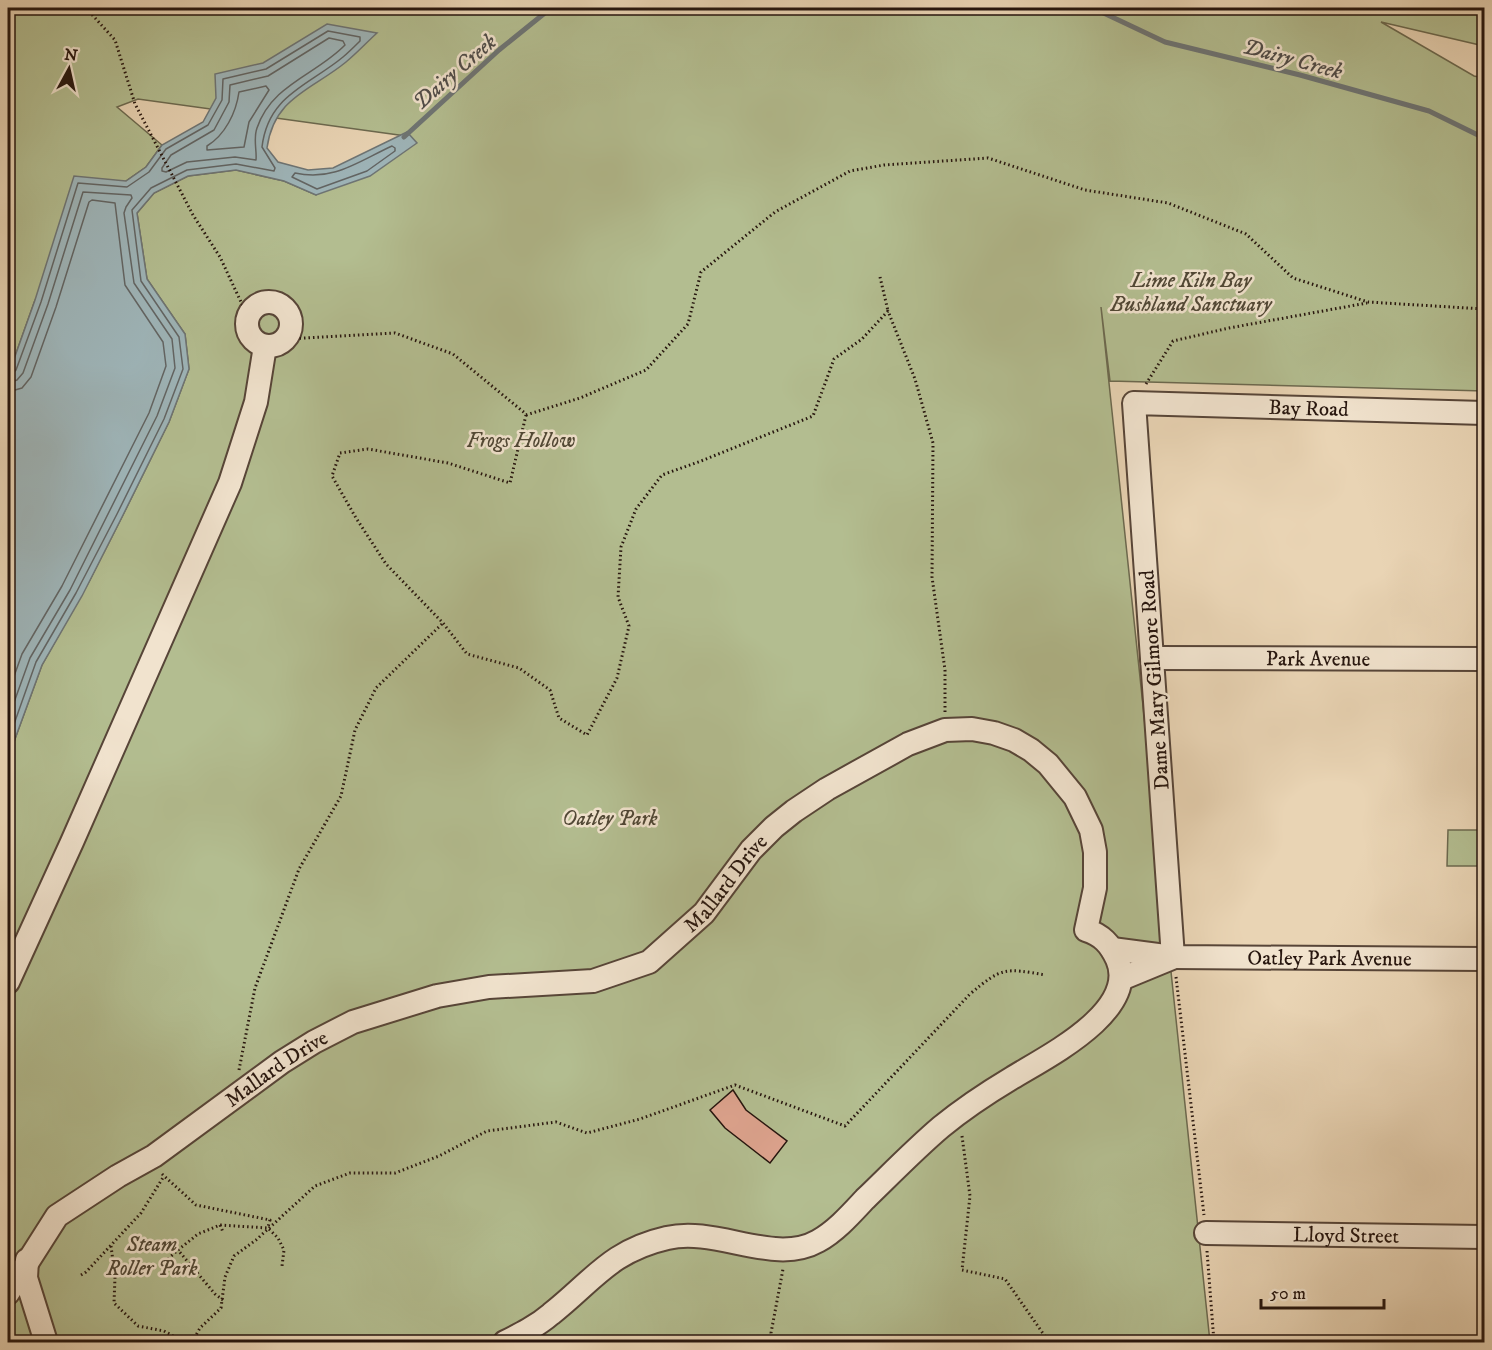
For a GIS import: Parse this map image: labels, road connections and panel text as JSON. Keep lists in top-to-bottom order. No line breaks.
{"streets":{"street":["Bay Road","Park Avenue","Dame Mary Gilmore Road","Mallard Drive","Oatley Park Avenue","Lloyd Street"]},"crossings":[["Bay Road","Dame Mary Gilmore Road"],["Park Avenue","Dame Mary Gilmore Road"],["Dame Mary Gilmore Road","Oatley Park Avenue"]],"water":["Dairy Creek"],"parks":["Lime Kiln Bay Bushland Sanctuary","Frogs Hollow","Oatley Park","Steam Roller Park"],"scale_bar":"50 m","north":"top"}
